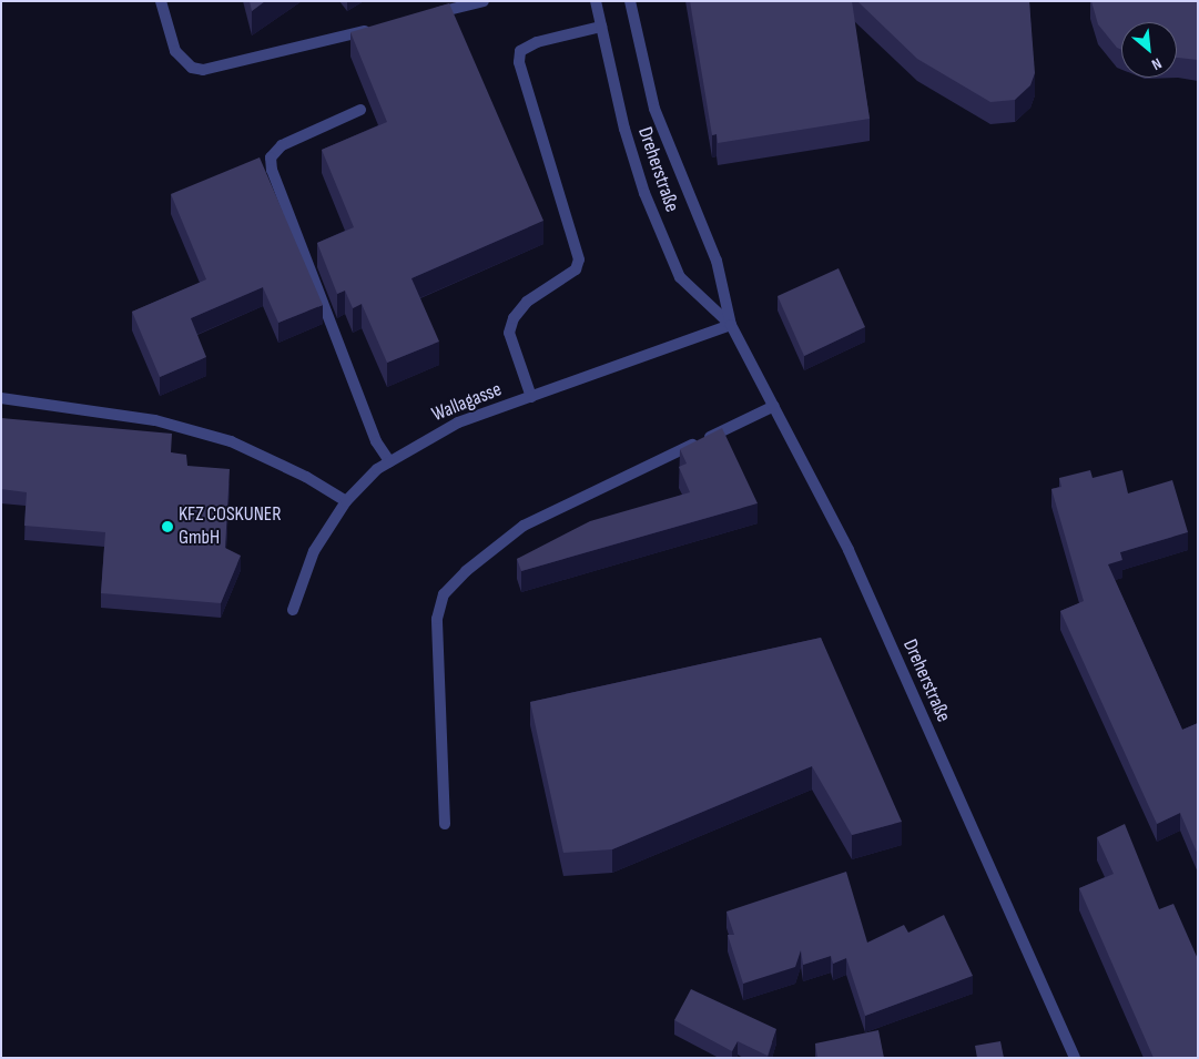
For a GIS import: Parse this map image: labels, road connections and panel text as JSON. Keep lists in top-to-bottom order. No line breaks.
{"streets":{"street":["Dreherstraße","Wallagasse"]},"crossings":[["Dreherstraße","Wallagasse"]],"places":["KFZ COSKUNER GmbH"],"north":"bottom right"}
